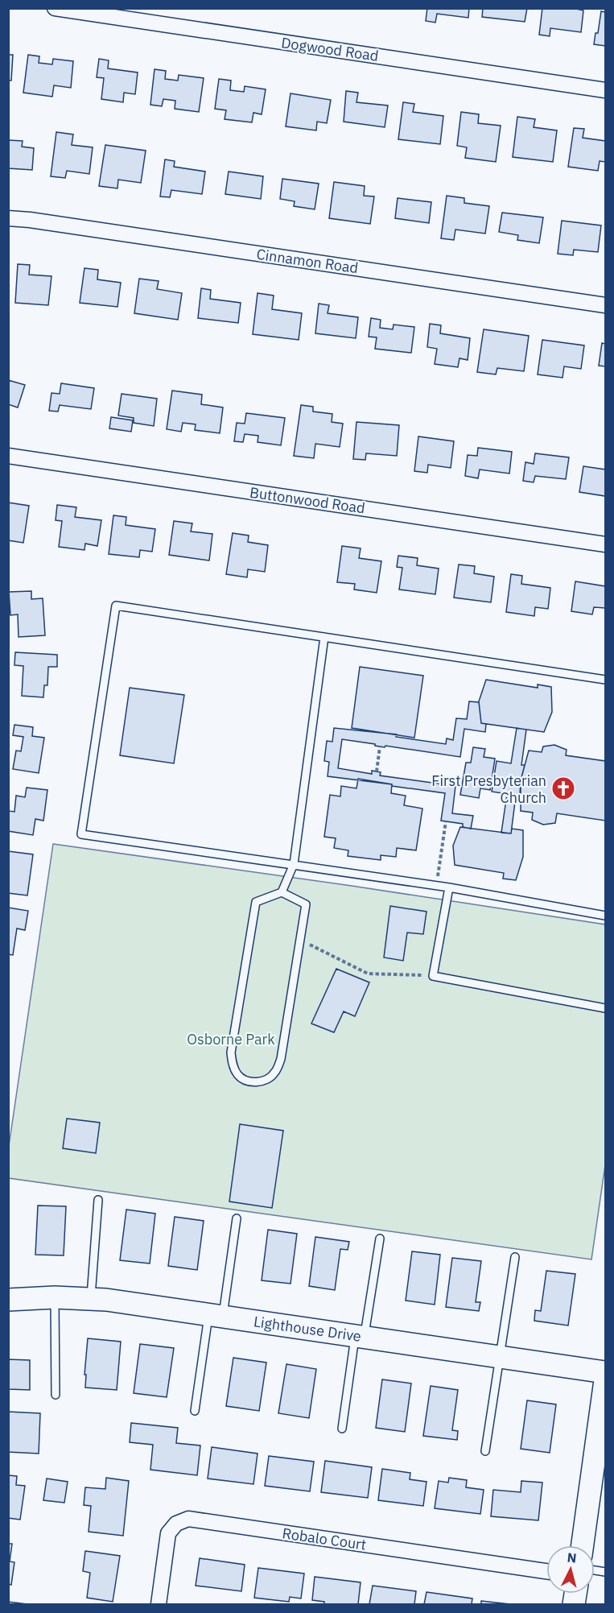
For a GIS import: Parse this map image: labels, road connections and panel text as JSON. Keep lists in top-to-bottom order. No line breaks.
{"streets":{"street":["Dogwood Road","Cinnamon Road","Buttonwood Road","Lighthouse Drive","Robalo Court"]},"parks":["Osborne Park"],"places":{"church":["First Presbyterian Church"]},"north":"top"}
